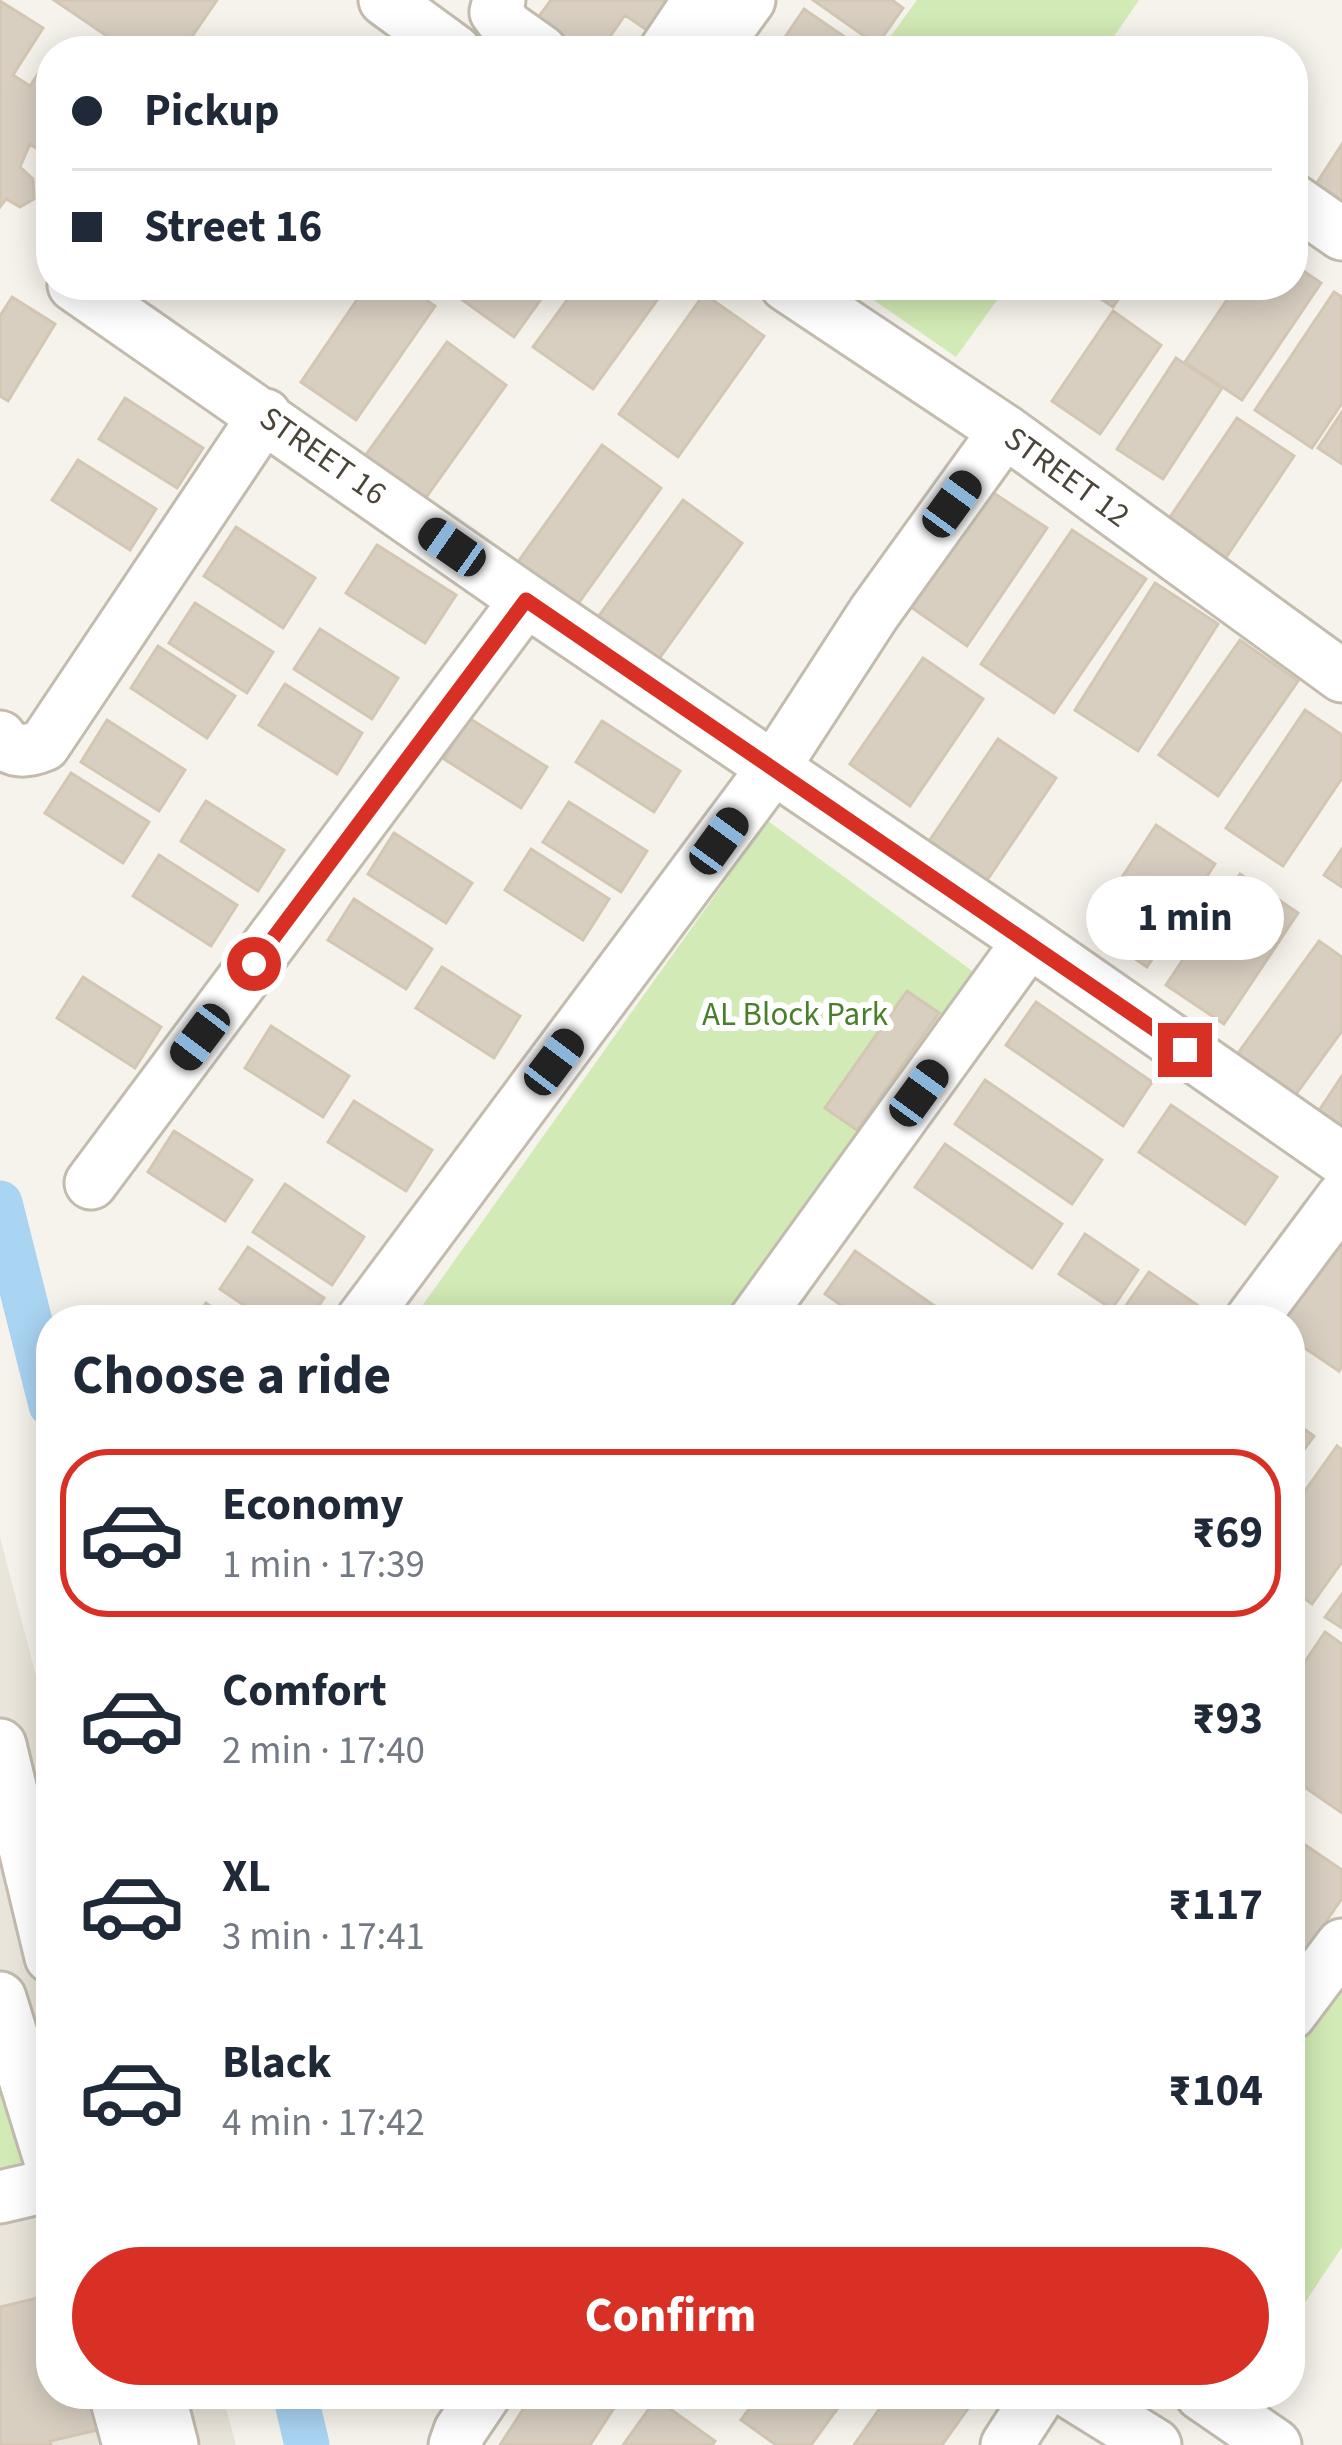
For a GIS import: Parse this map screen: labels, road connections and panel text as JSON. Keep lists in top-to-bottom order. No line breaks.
{"streets":{"street":["STREET 16","STREET 12"]},"parks":["AL Block Park"],"page":{"banner":["Pickup","Street 16"],"bubble":"1 min","heading":"Choose a ride","list":[{"name":"Economy","note":"1 min · 17:39","value":"₹69"},{"name":"Comfort","note":"2 min · 17:40","value":"₹93"},{"name":"XL","note":"3 min · 17:41","value":"₹117"},{"name":"Black","note":"4 min · 17:42","value":"₹104"}],"buttons":"Confirm"}}
